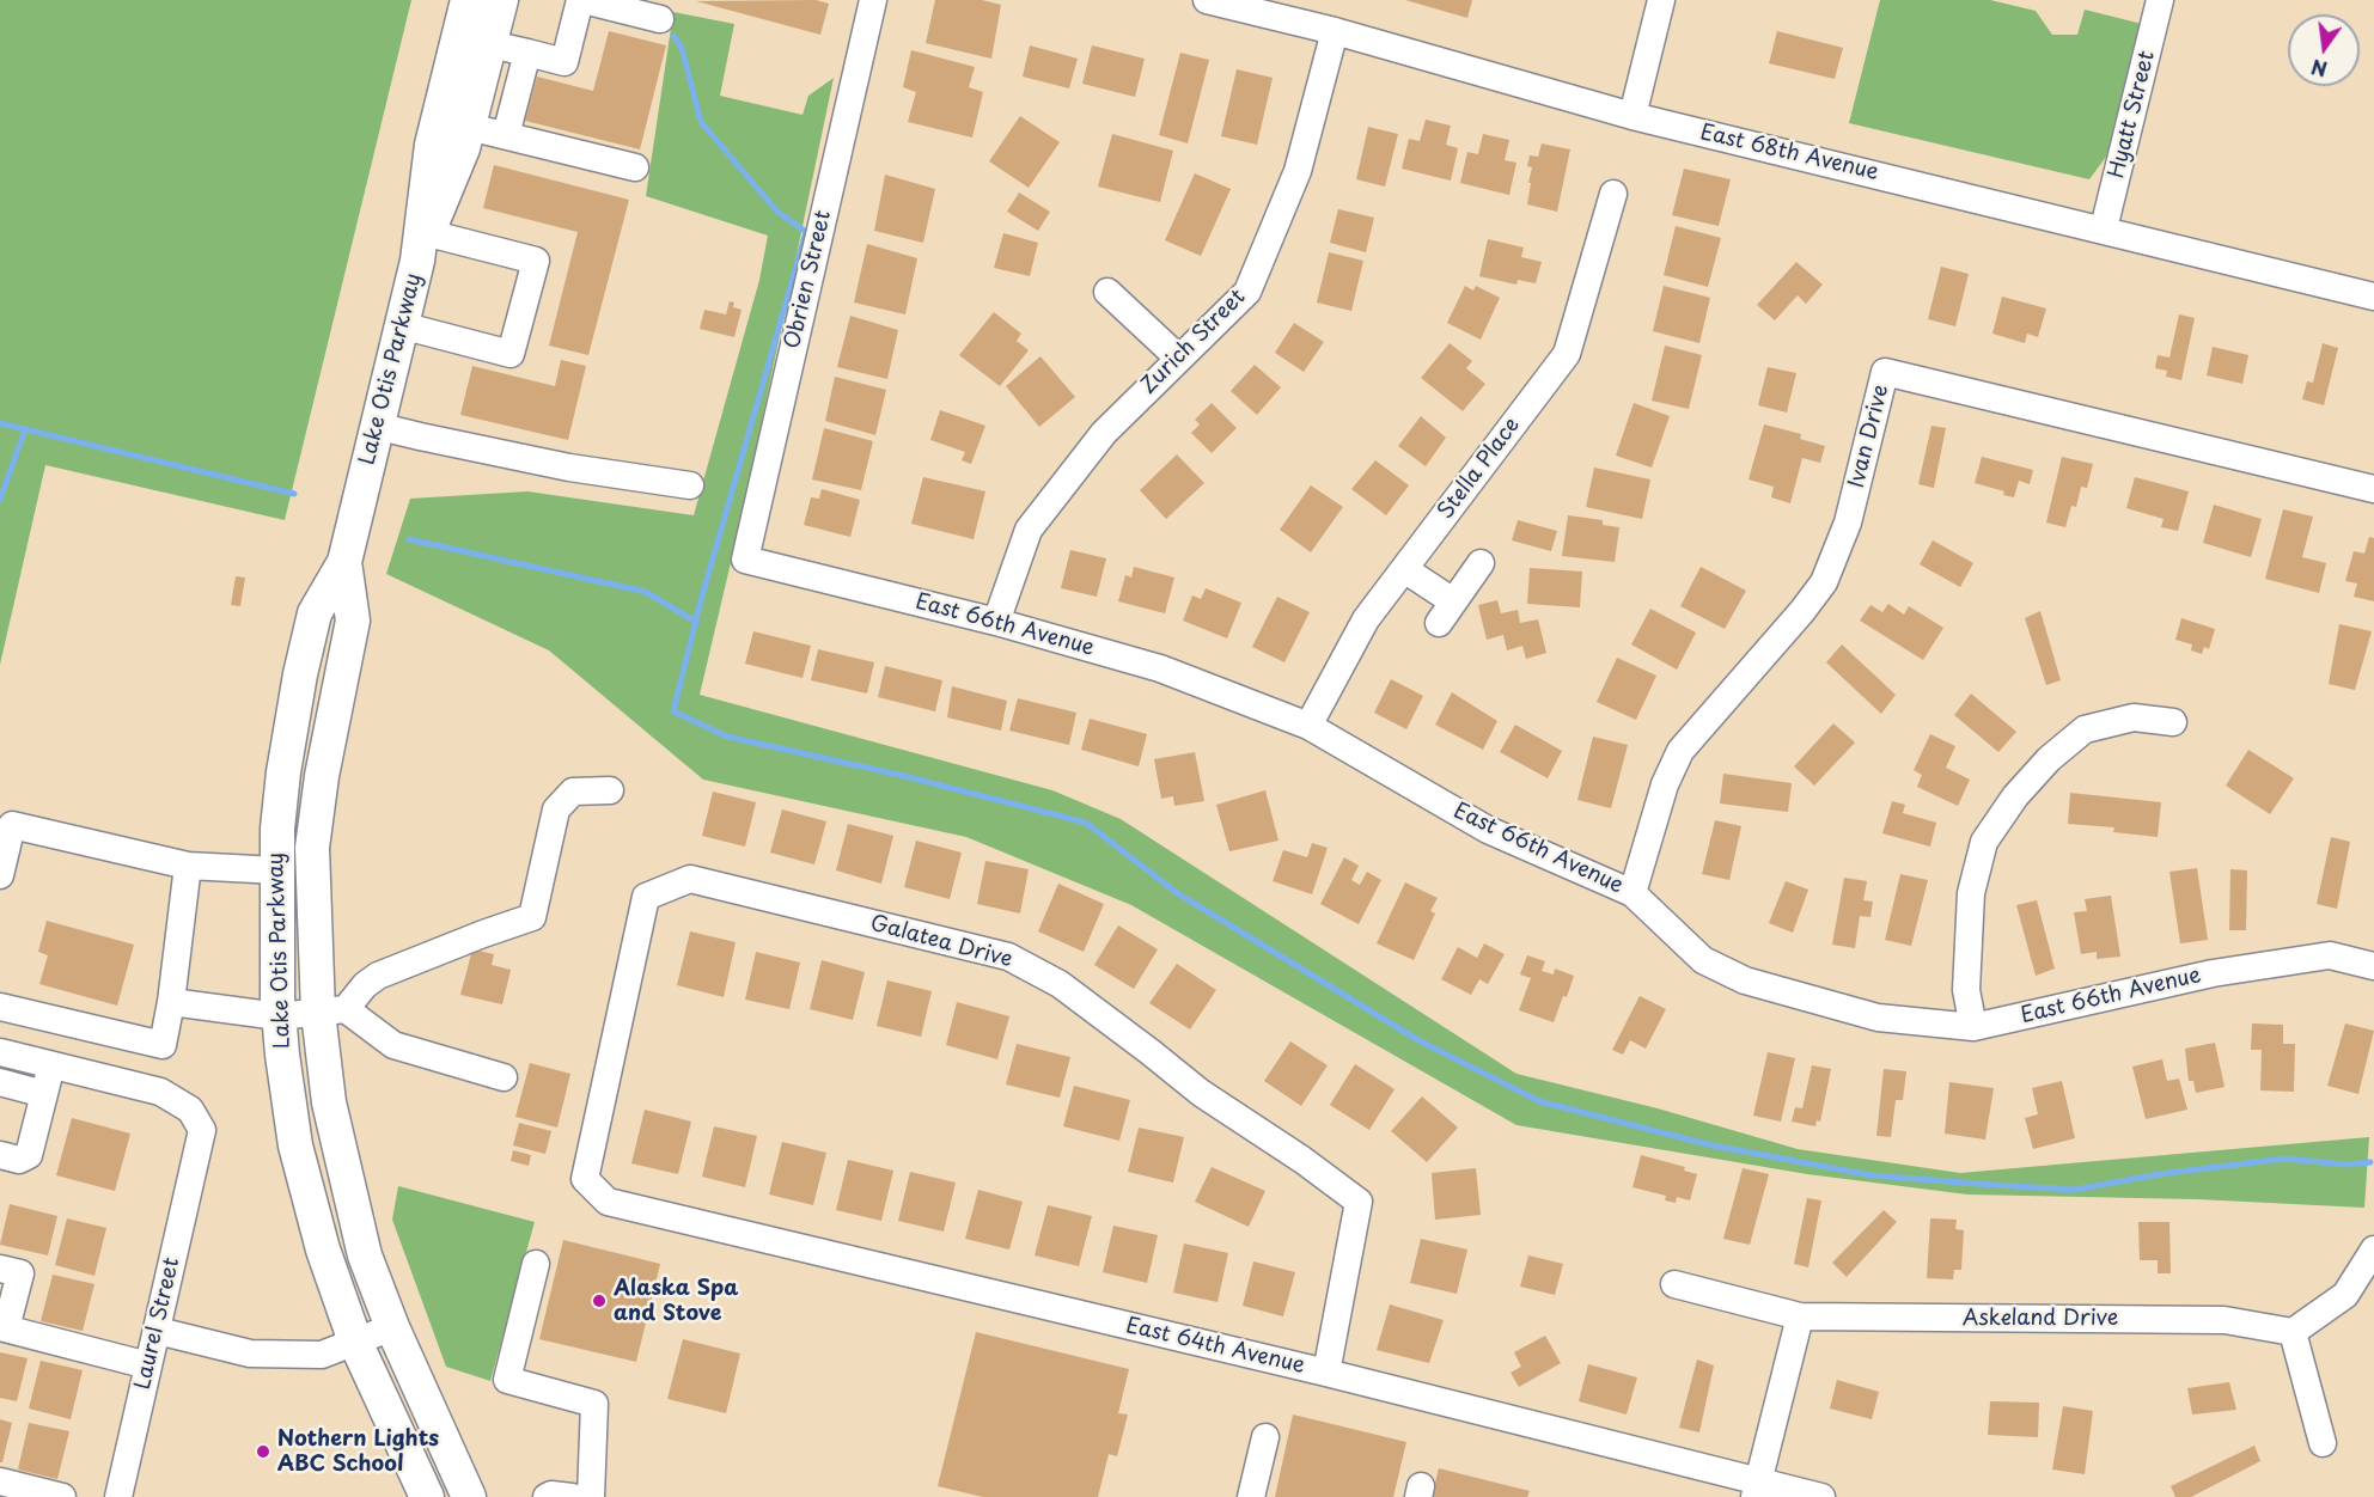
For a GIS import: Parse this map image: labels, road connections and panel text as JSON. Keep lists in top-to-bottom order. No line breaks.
{"streets":{"main road":["Lake Otis Parkway"],"street":["Hyatt Street","East 68th Avenue","Obrien Street","Zurich Street","Ivan Drive","Stella Place","East 66th Avenue","Galatea Drive","Askeland Drive","Laurel Street","East 64th Avenue"]},"crossings":[["Hyatt Street","East 68th Avenue"],["East 68th Avenue","Zurich Street"],["Obrien Street","East 66th Avenue"],["Zurich Street","East 66th Avenue"],["Ivan Drive","East 66th Avenue"],["Stella Place","East 66th Avenue"],["Galatea Drive","East 64th Avenue"]],"places":["Alaska Spa and Stove","Nothern Lights ABC School"],"north":"bottom"}
